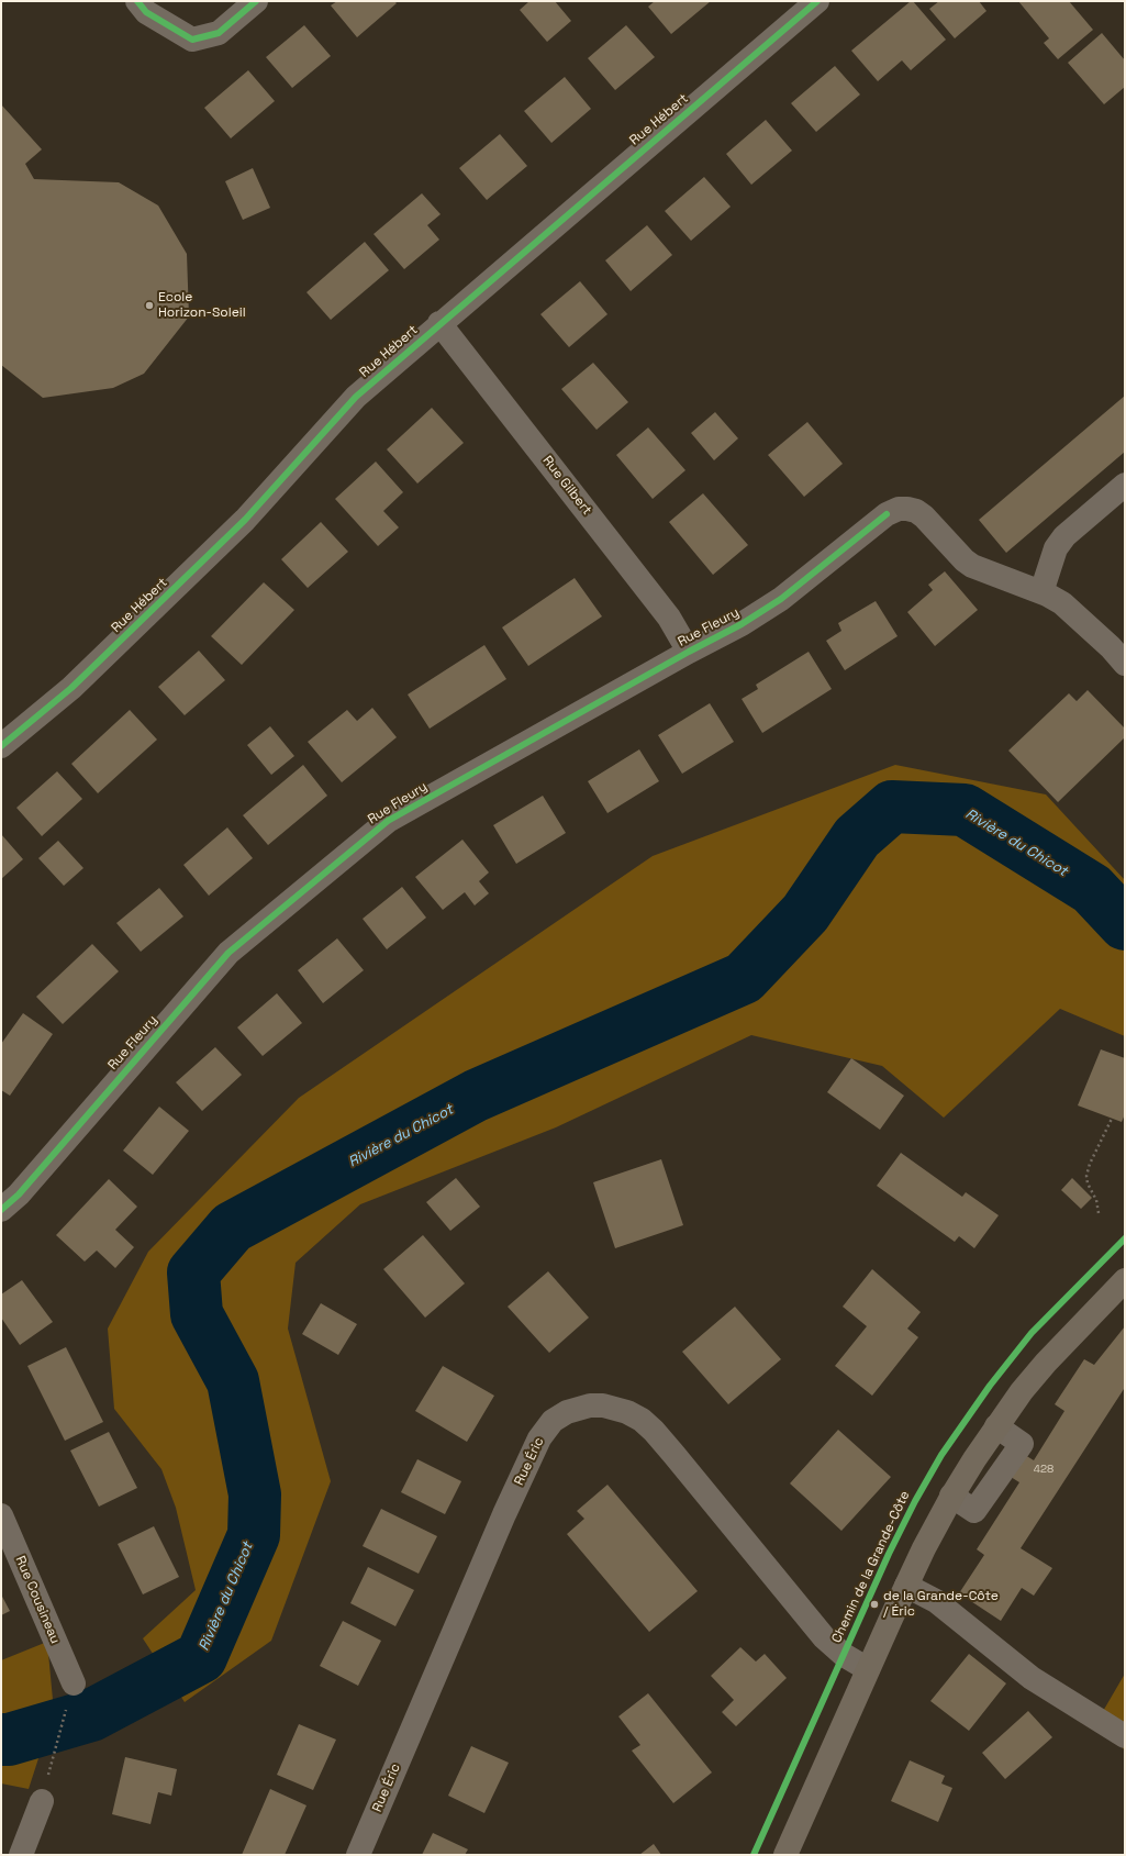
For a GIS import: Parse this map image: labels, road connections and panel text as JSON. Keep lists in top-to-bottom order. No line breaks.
{"streets":{"street":["Rue Hébert","Rue Gilbert","Rue Fleury","Rue Éric","Rue Cousineau"],"cycle path":["Chemin de la Grande-Côte"]},"crossings":[["Rue Hébert","Rue Gilbert"],["Rue Gilbert","Rue Fleury"]],"water":["Rivière du Chicot"],"places":["Ecole Horizon-Soleil","de la Grande-Côte / Éric"],"house_numbers":["428"]}
